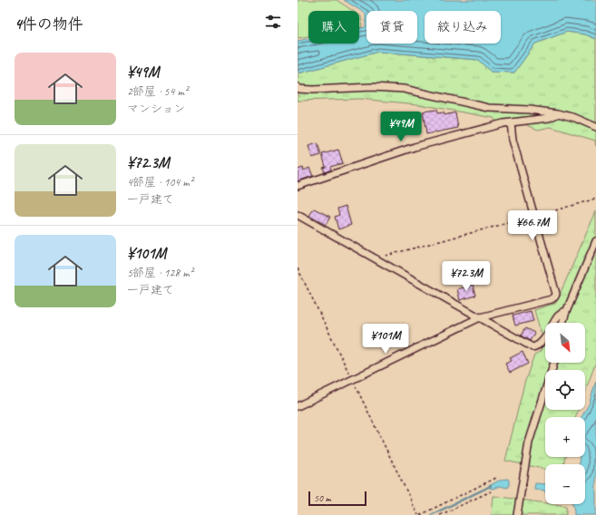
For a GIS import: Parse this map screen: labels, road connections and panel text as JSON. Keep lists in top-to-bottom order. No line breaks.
{"scale_bar":"50 m","north":"bottom right","page":{"heading":"4件の物件","chip":["購入","賃貸","絞り込み"],"list":[{"name":"¥49M","note":"2部屋 · 54 m² · マンション"},{"name":"¥72.3M","note":"4部屋 · 104 m² · 一戸建て"},{"name":"¥101M","note":"5部屋 · 128 m² · 一戸建て"}],"price":["¥49M","¥66.7M","¥72.3M","¥101M"],"map_buttons":["+","−"],"scale":"50 m"}}
